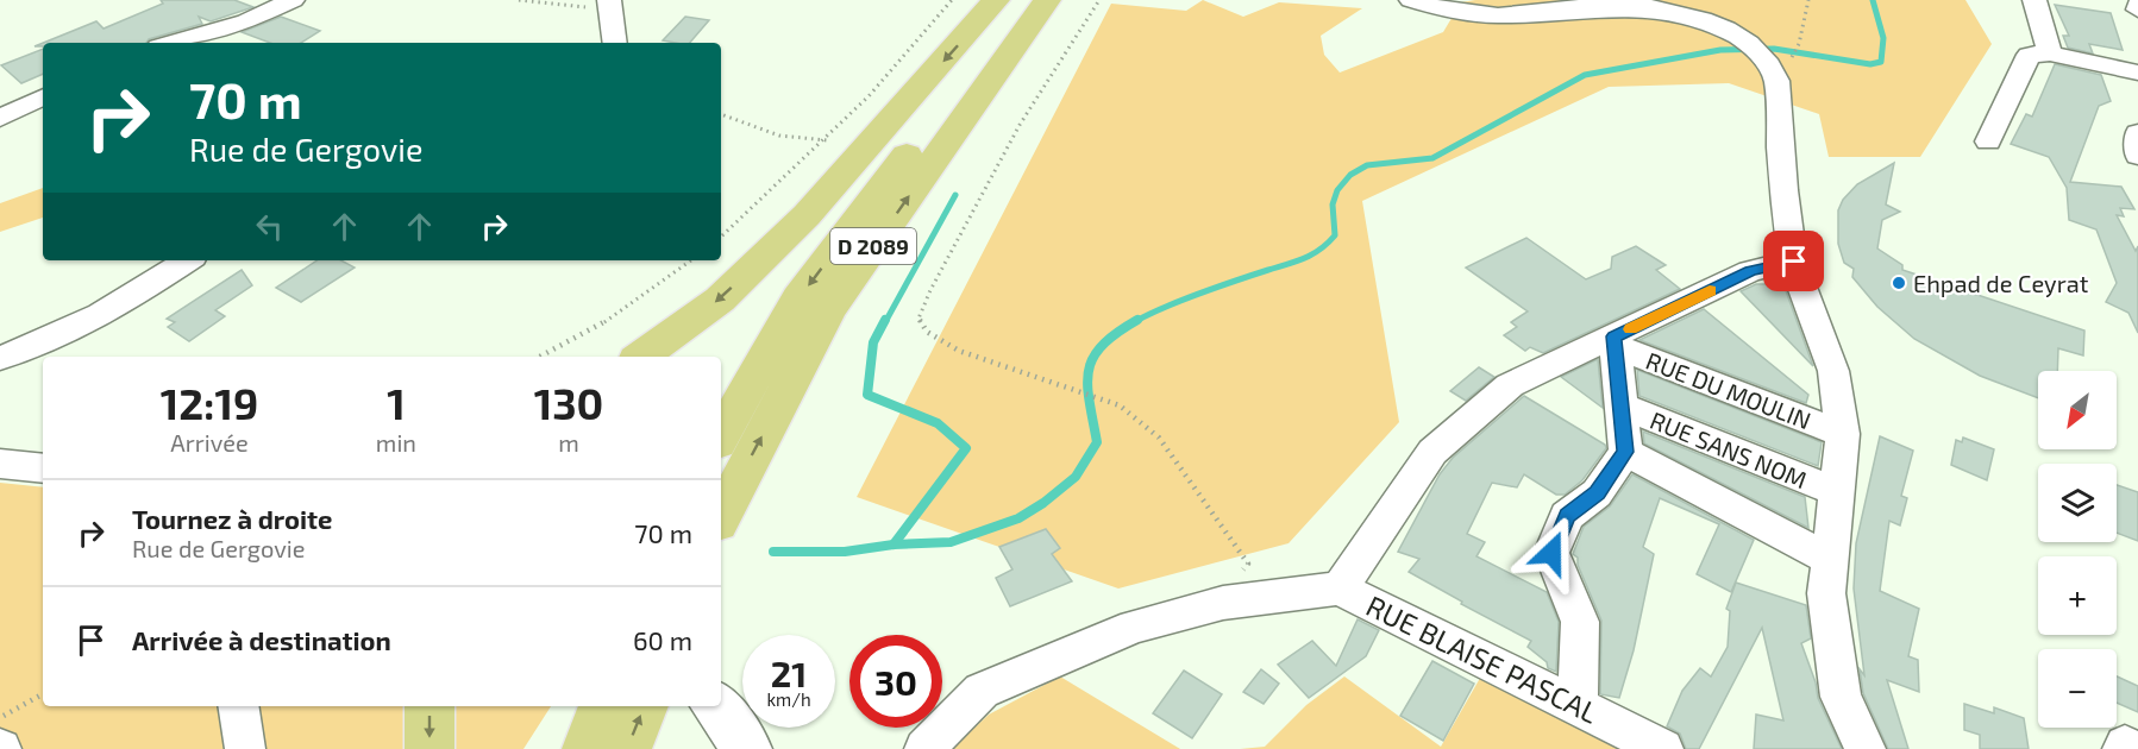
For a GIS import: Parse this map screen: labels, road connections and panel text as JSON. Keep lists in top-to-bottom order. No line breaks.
{"streets":{"highway":["D 2089"],"street":["RUE DU MOULIN","RUE SANS NOM","RUE BLAISE PASCAL"]},"places":["Ehpad de Ceyrat"],"north":"bottom left","page":{"turn":["70 m","Rue de Gergovie"],"eta":["12:19","Arrivée","1","min","130","m"],"map_buttons":["+","−"],"list":[{"name":"Tournez à droite","note":"Rue de Gergovie","value":"70 m"},{"name":"Arrivée à destination","value":"60 m"}],"speed":"21 km/h","limit":"30"}}
